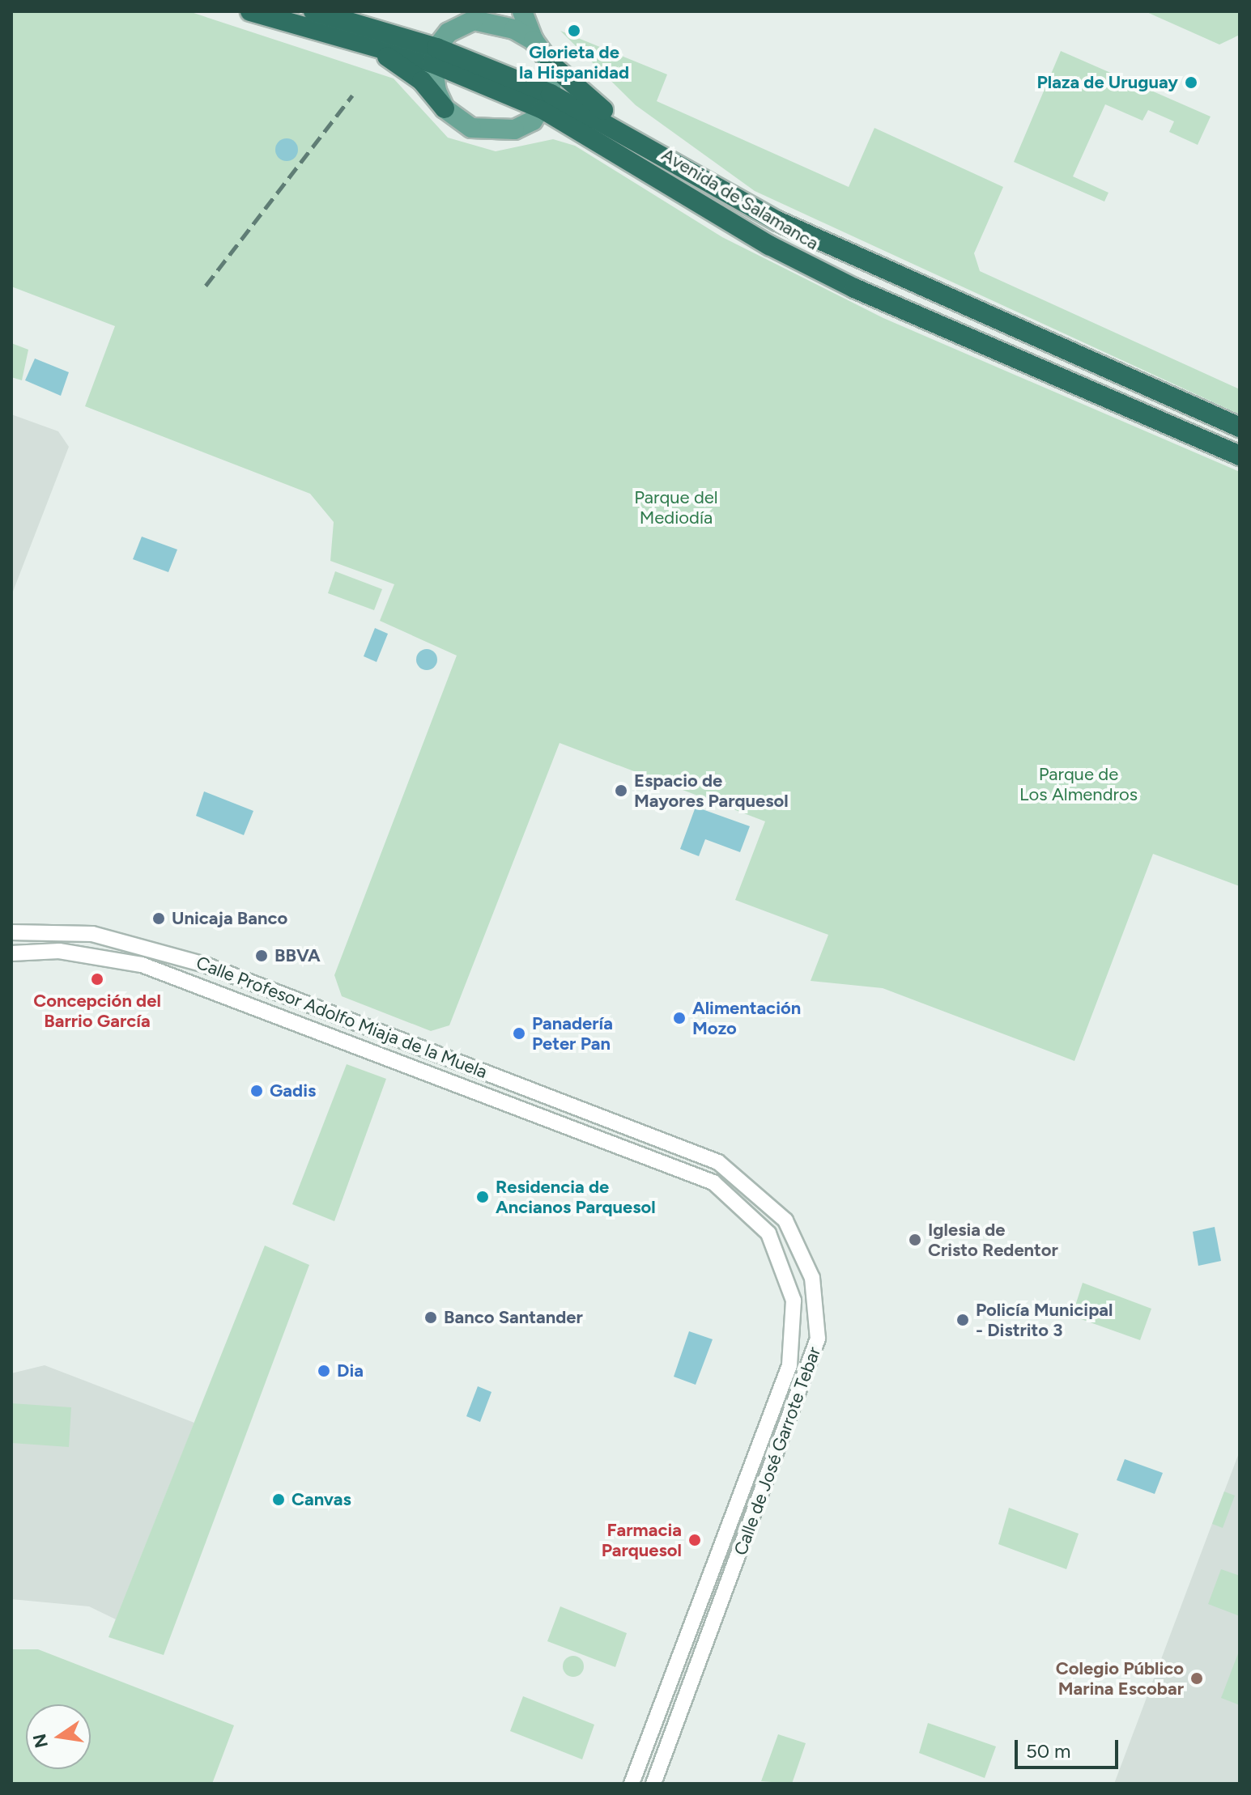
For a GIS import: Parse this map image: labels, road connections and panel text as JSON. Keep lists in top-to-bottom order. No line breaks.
{"streets":{"highway":["Avenida de Salamanca"],"street":["Calle Profesor Adolfo Miaja de la Muela","Calle de José Garrote Tebar"]},"crossings":[["Calle Profesor Adolfo Miaja de la Muela","Calle de José Garrote Tebar"]],"parks":["Parque del Mediodía","Parque de Los Almendros"],"places":["Glorieta de la Hispanidad","Plaza de Uruguay","Espacio de Mayores Parquesol","Unicaja Banco","BBVA","Concepción del Barrio García","Alimentación Mozo","Panadería Peter Pan","Gadis","Residencia de Ancianos Parquesol","Iglesia de Cristo Redentor","Banco Santander","Policía Municipal - Distrito 3","Dia","Canvas","Farmacia Parquesol","Colegio Público Marina Escobar"],"scale_bar":"50 m","north":"left"}
